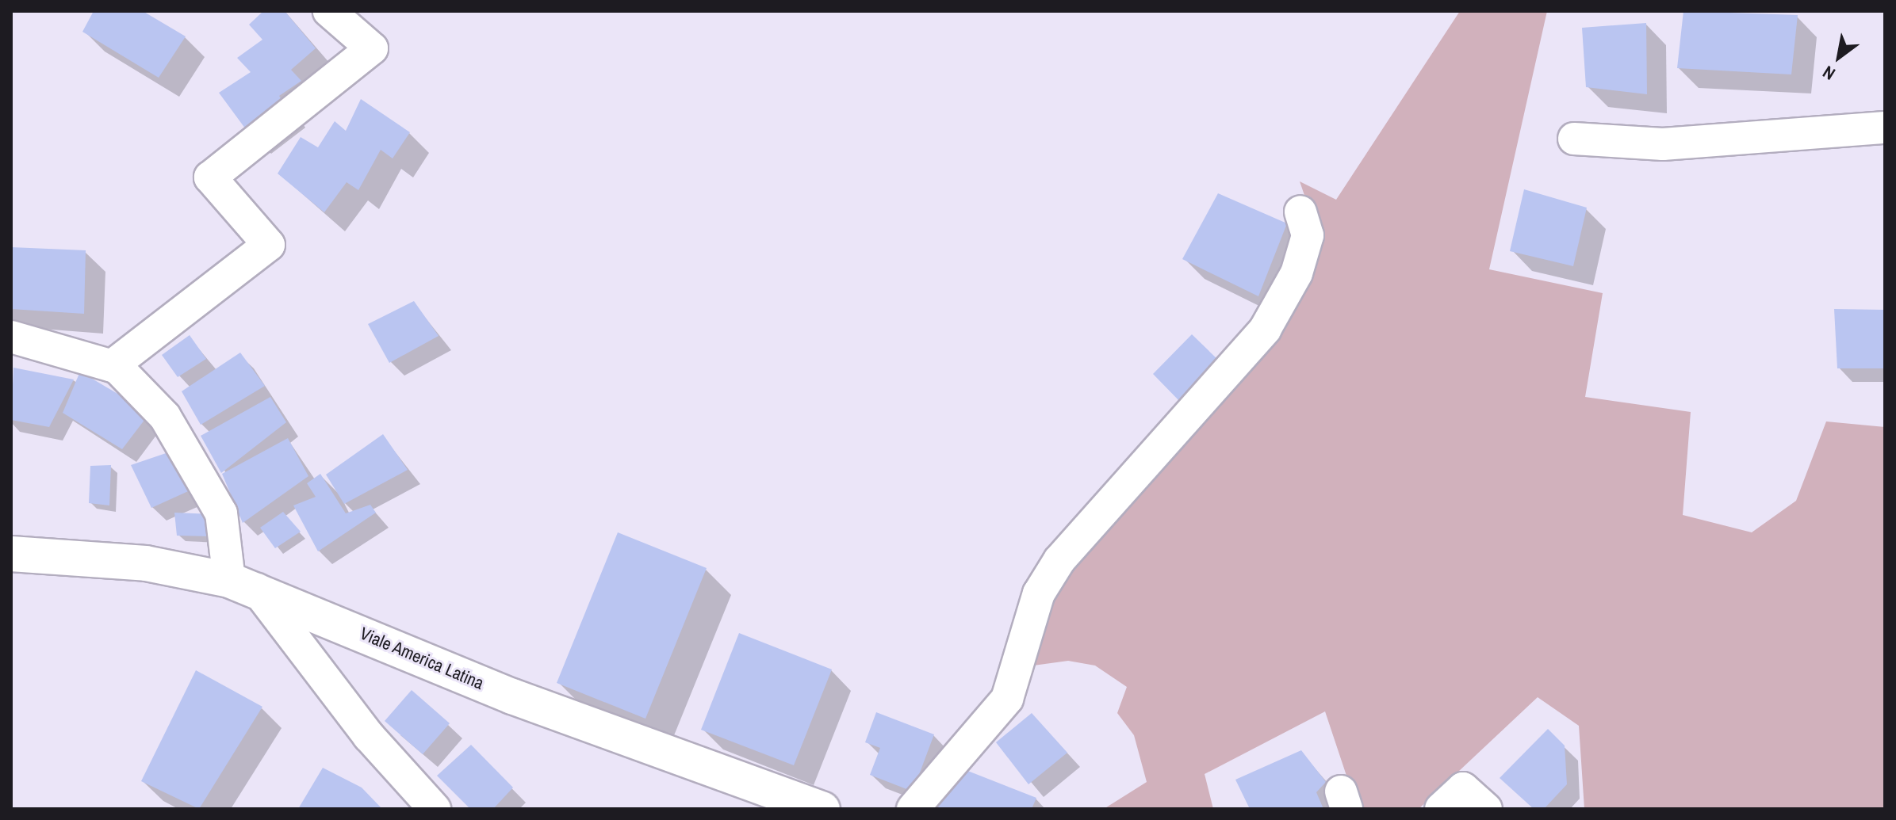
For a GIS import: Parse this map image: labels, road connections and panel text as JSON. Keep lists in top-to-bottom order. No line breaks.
{"streets":{"main road":["Viale America Latina"]},"north":"bottom left"}
